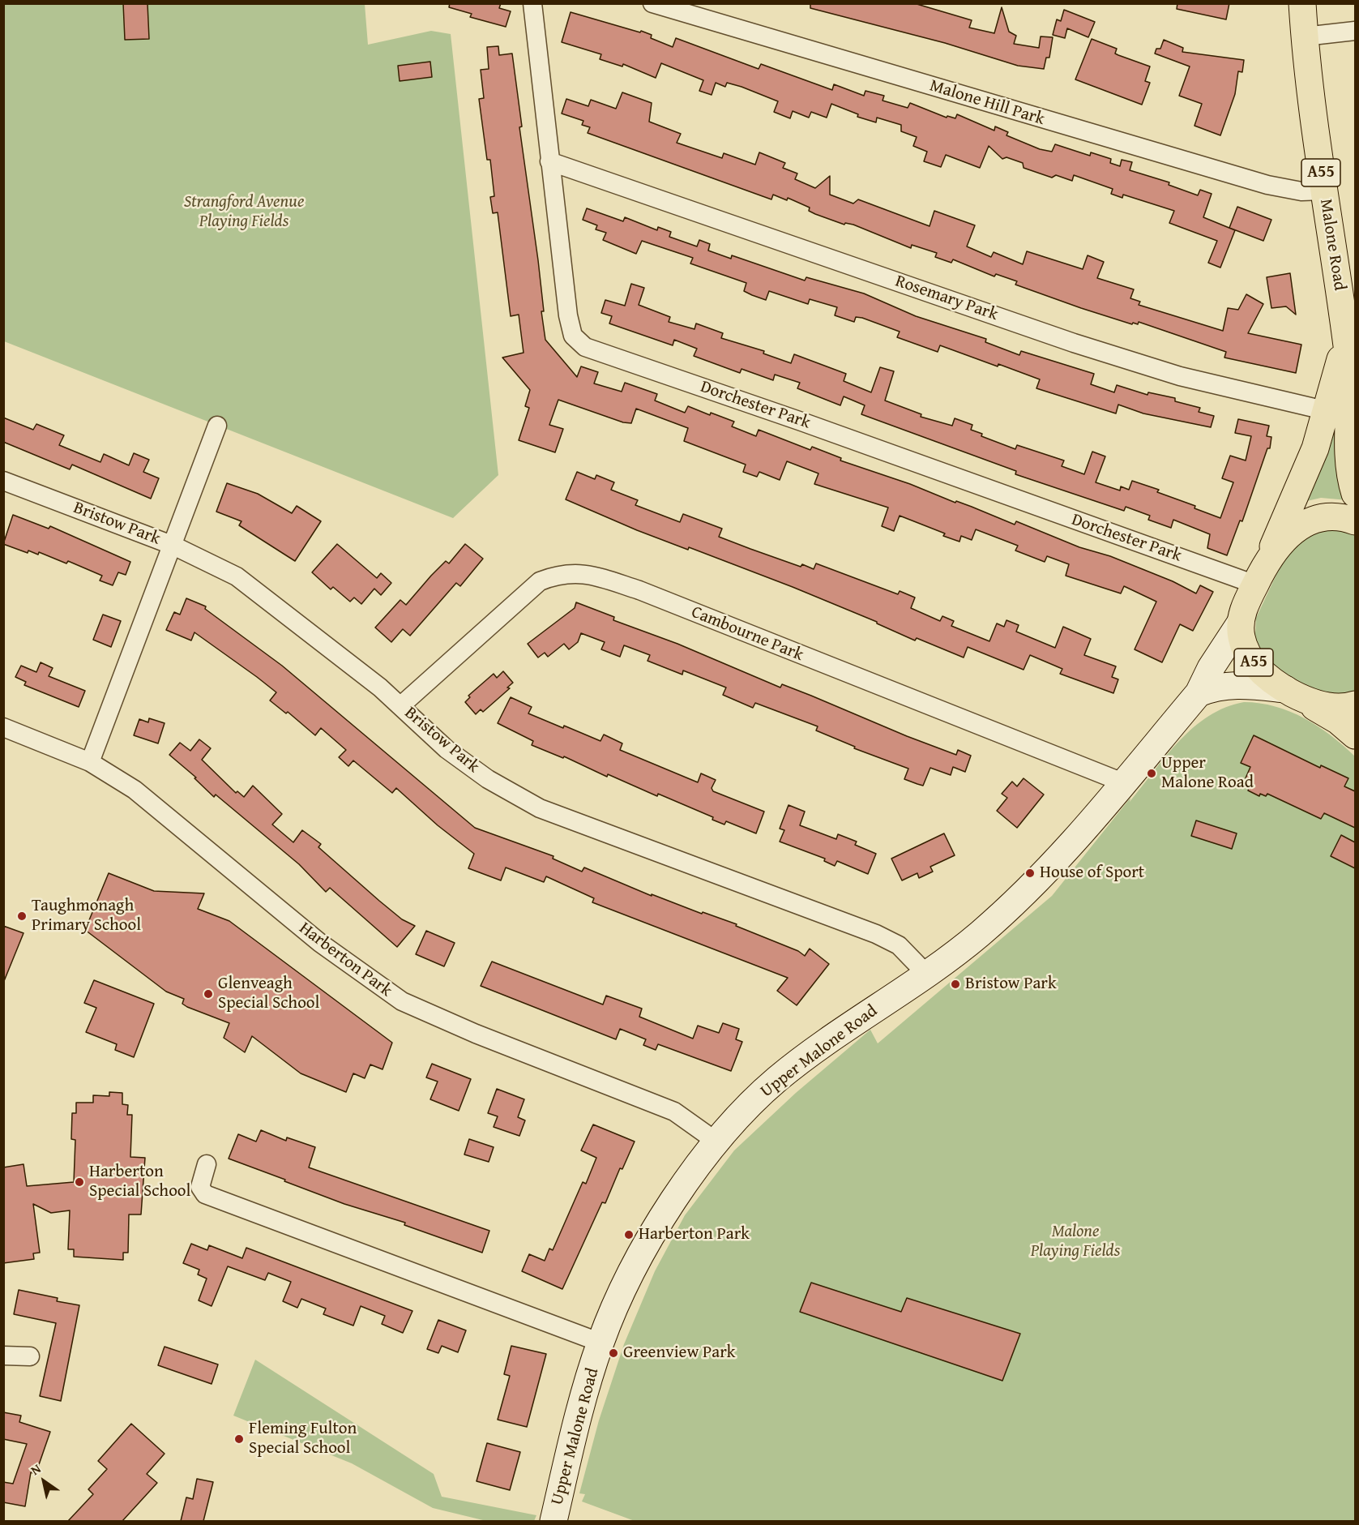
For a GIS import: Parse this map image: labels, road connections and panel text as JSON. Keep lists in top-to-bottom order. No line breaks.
{"streets":{"highway":["A55","Malone Road"],"main road":["Upper Malone Road"],"street":["Malone Hill Park","Rosemary Park","Dorchester Park","Bristow Park","Cambourne Park","Harberton Park"]},"crossings":[["Malone Hill Park","Malone Road"],["A55","Malone Road"],["A55","Dorchester Park"],["A55","Upper Malone Road"],["Malone Road","Rosemary Park"],["Malone Road","Dorchester Park"],["Rosemary Park","Dorchester Park"],["Bristow Park","Cambourne Park"],["Bristow Park","Upper Malone Road"],["Cambourne Park","Upper Malone Road"],["Harberton Park","Upper Malone Road"]],"parks":["Strangford Avenue Playing Fields","Malone Playing Fields"],"places":["Upper Malone Road","House of Sport","Taughmonagh Primary School","Bristow Park","Glenveagh Special School","Harberton Special School","Harberton Park","Greenview Park","Fleming Fulton Special School"],"north":"top left"}
